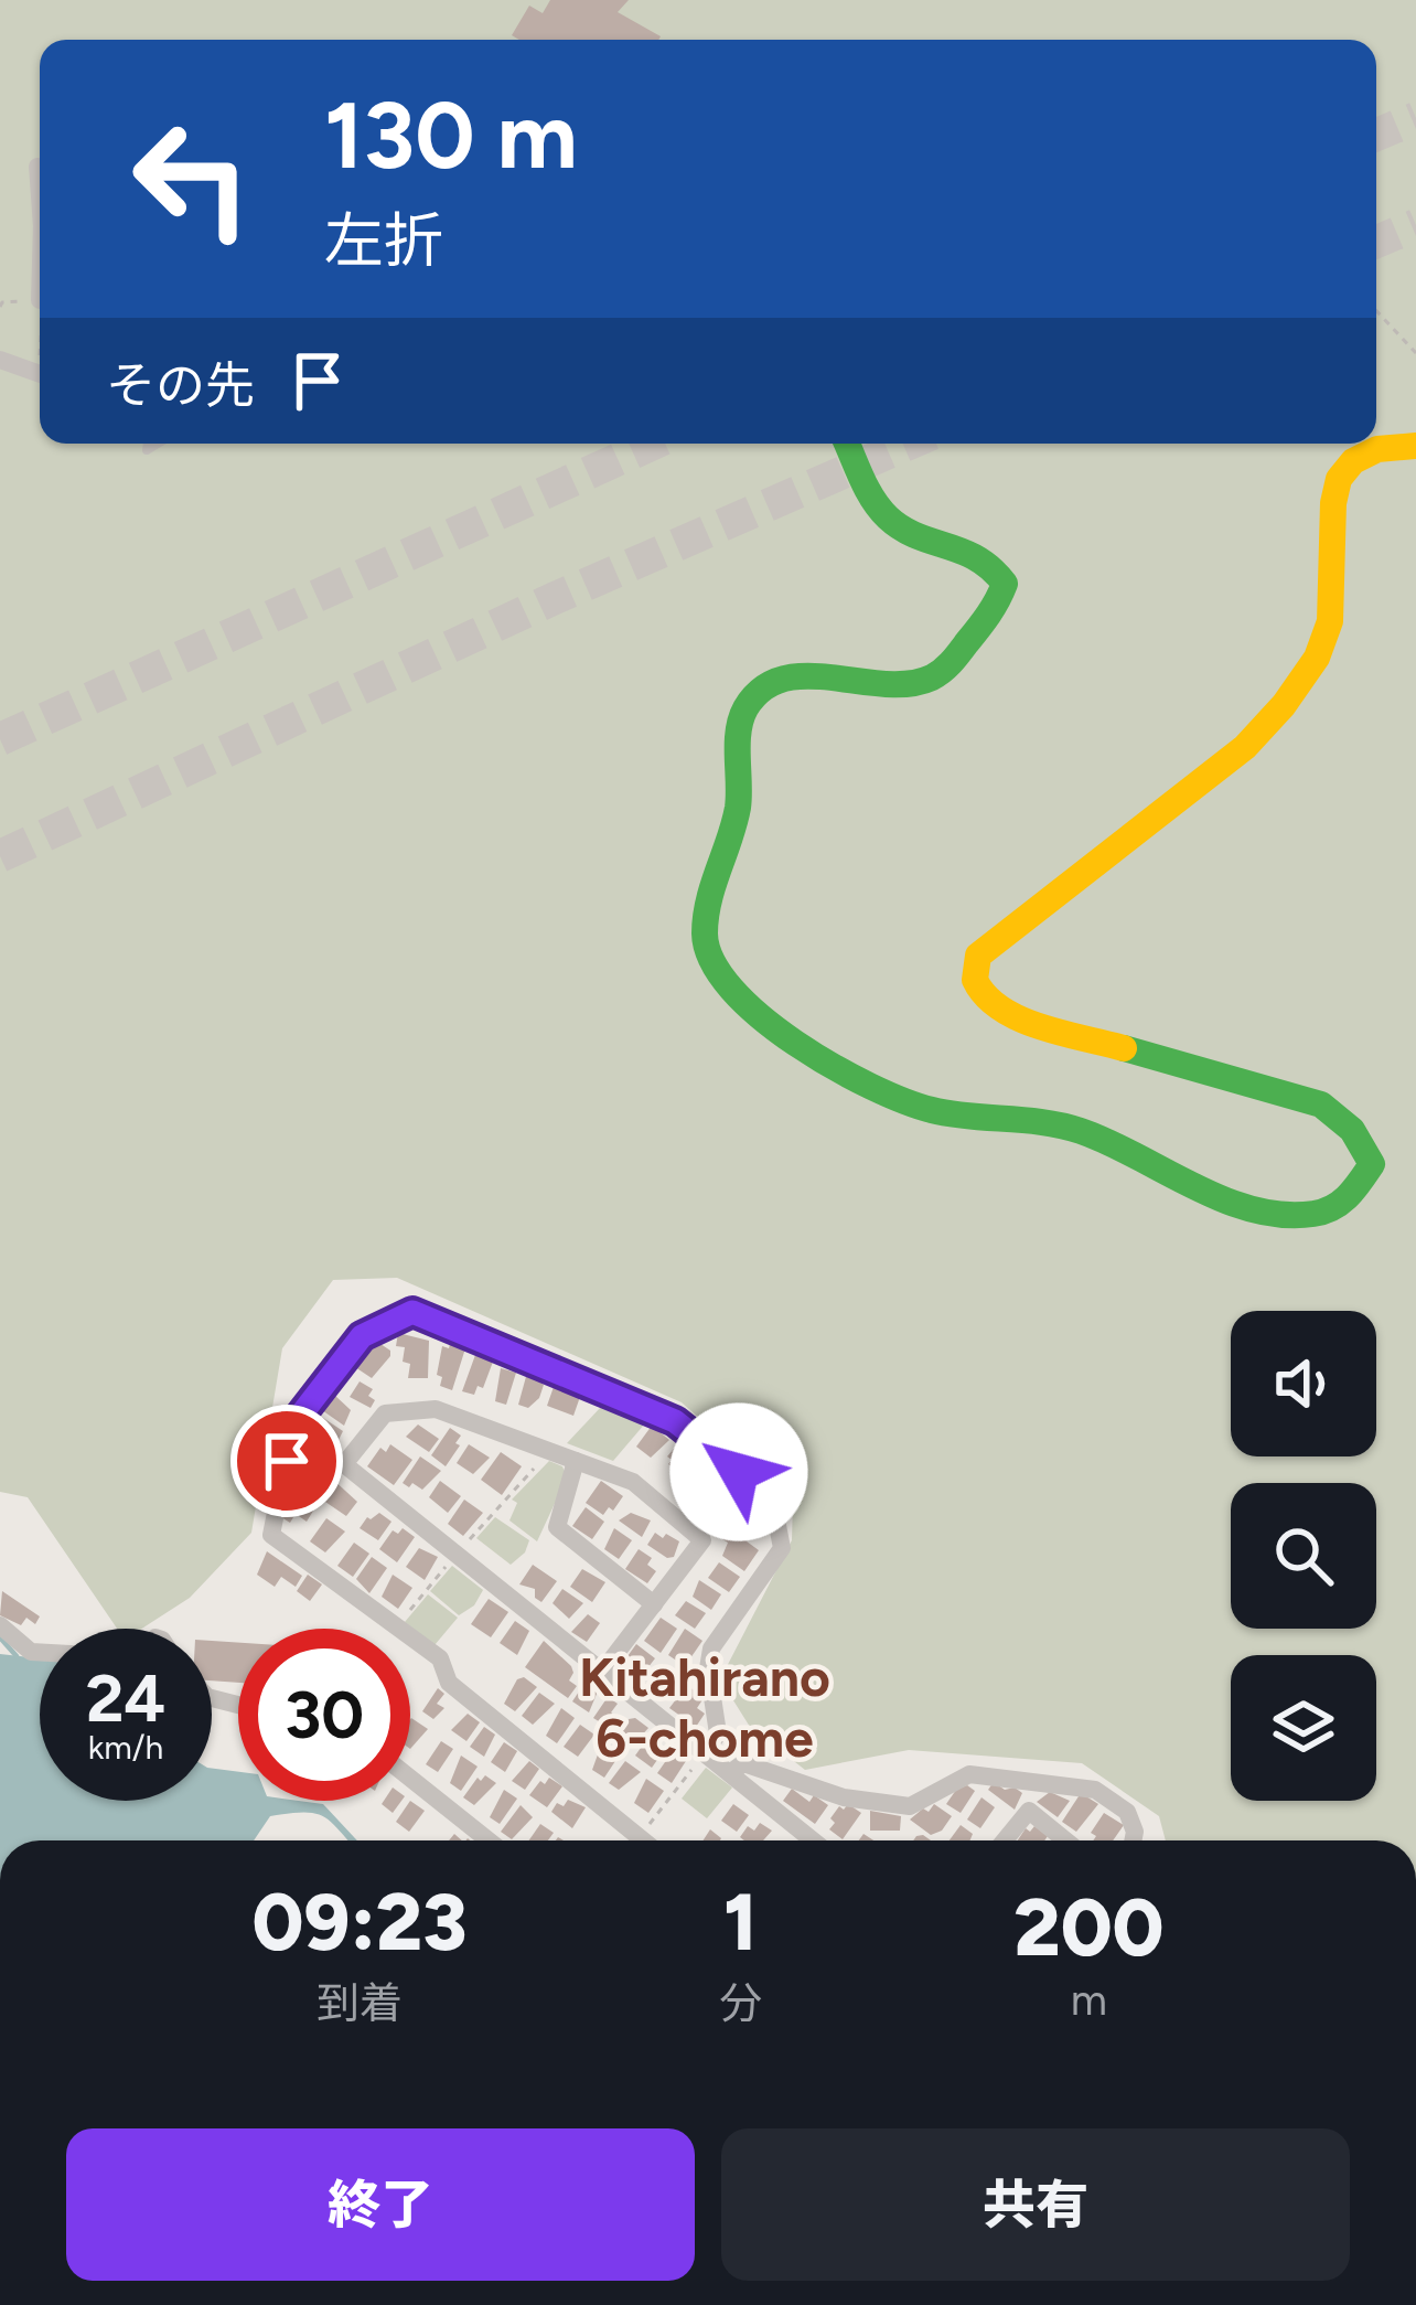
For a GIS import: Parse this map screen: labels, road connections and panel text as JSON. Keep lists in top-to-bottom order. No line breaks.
{"districts":["Kitahirano 6-chome"],"page":{"turn":["130 m","左折"],"then":"その先","speed":"24 km/h","limit":"30","eta":["09:23","到着","1","分","200","m"],"buttons":["終了","共有"]}}
